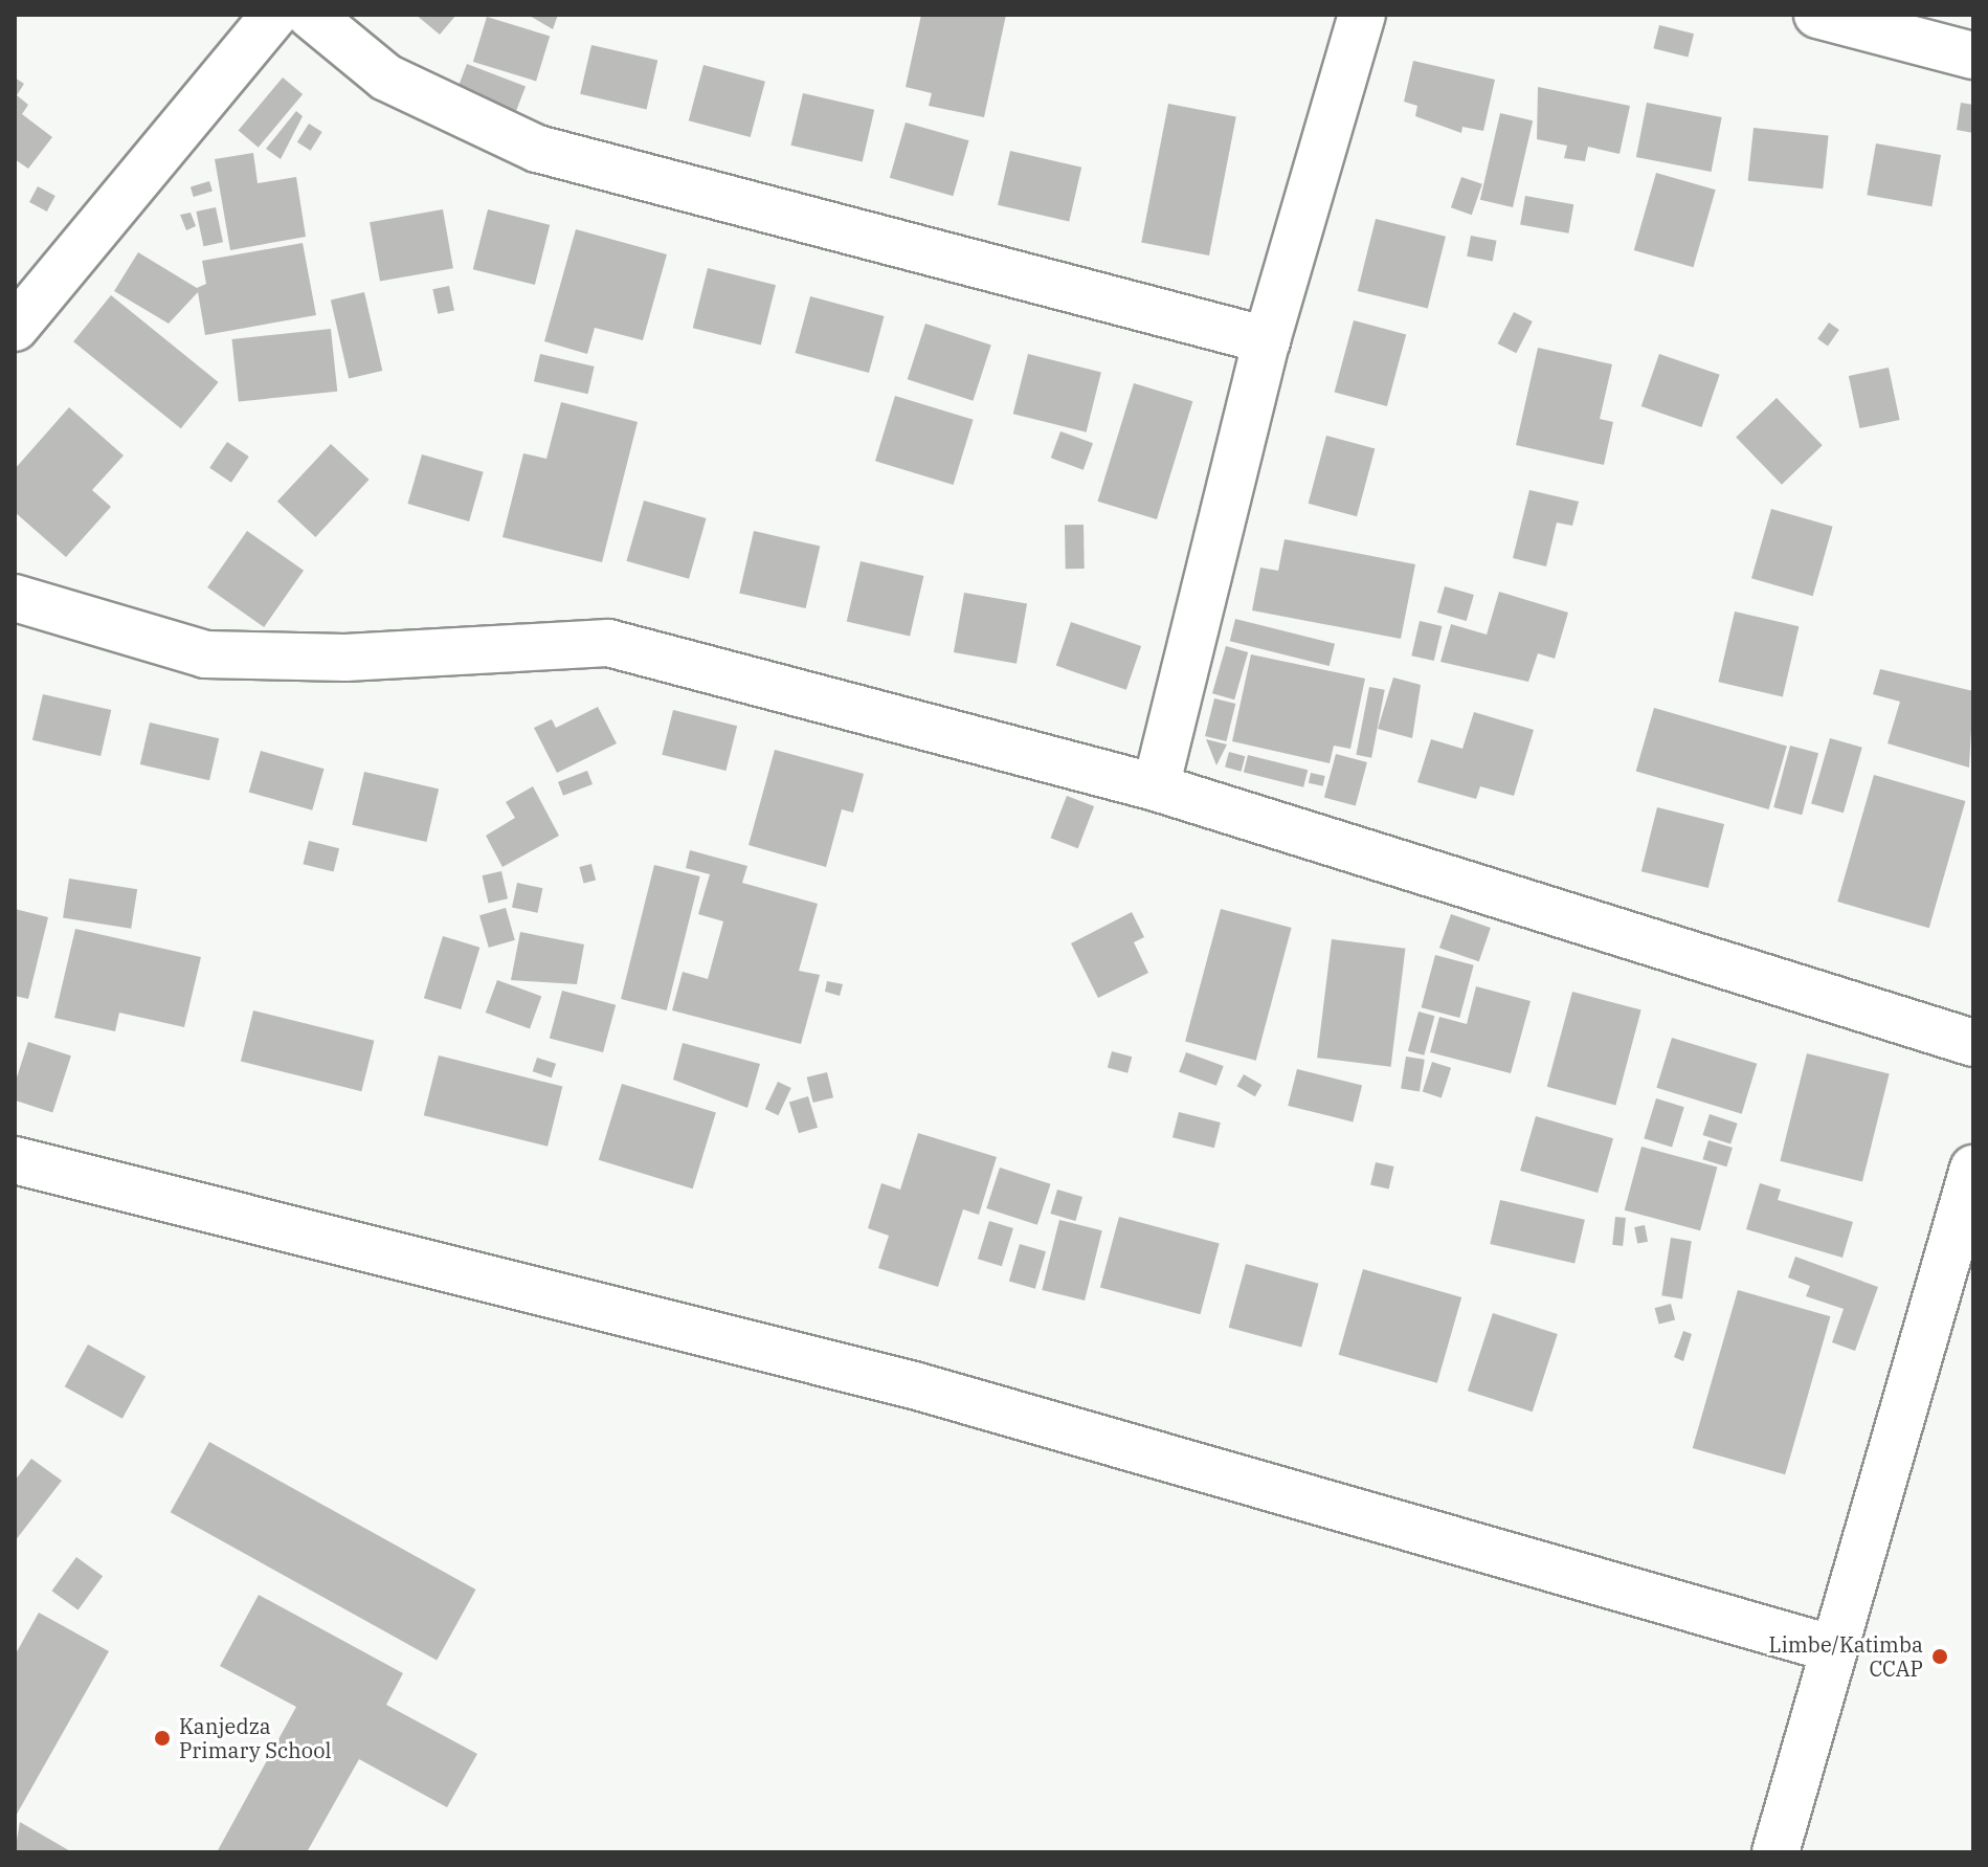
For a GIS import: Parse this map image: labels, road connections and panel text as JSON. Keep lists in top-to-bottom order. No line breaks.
{"places":["Limbe/Katimba CCAP","Kanjedza Primary School"]}
